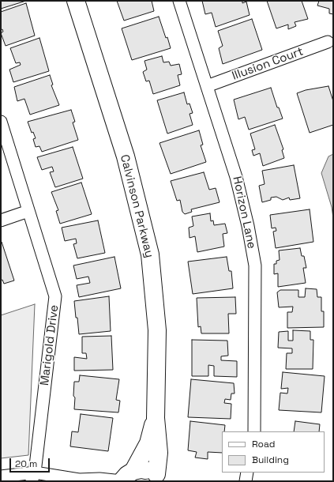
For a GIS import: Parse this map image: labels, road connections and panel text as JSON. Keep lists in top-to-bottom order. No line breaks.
{"streets":{"main road":["Calvinson Parkway"],"street":["Illusion Court","Horizon Lane","Marigold Drive"]},"crossings":[["Illusion Court","Horizon Lane"]],"legend":["Road","Building"],"scale_bar":"20 m"}
